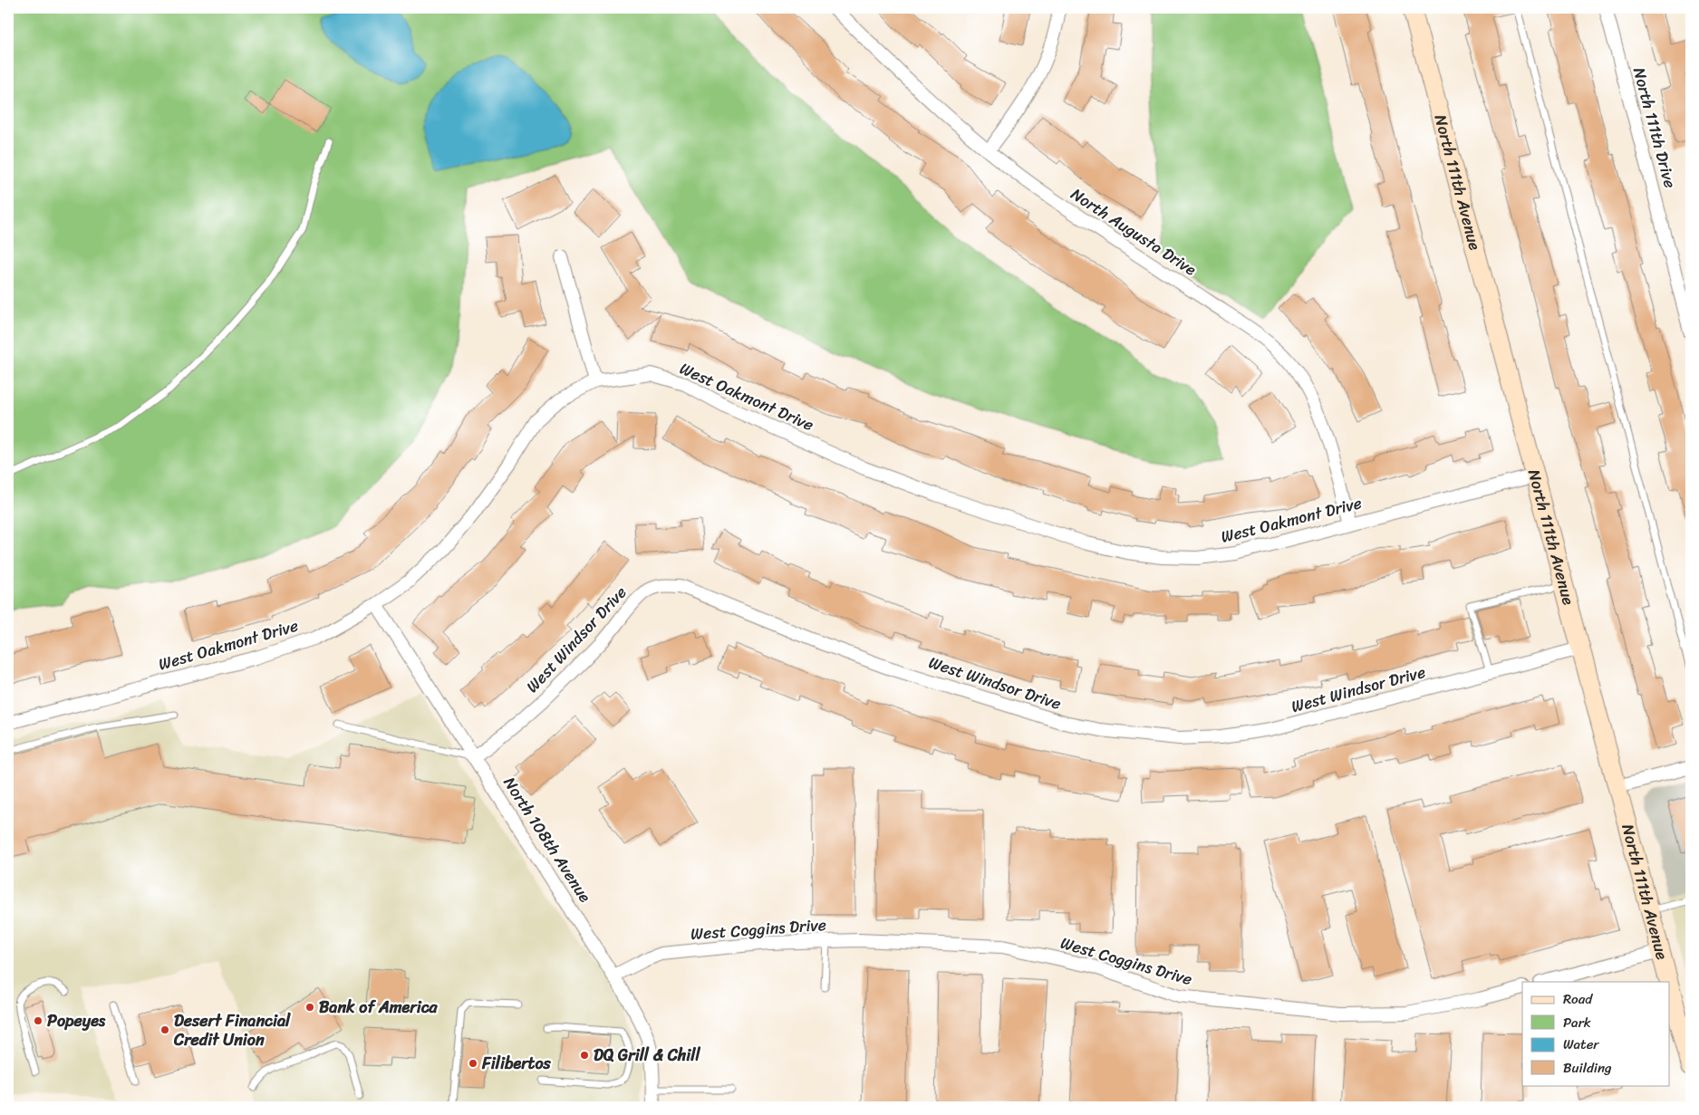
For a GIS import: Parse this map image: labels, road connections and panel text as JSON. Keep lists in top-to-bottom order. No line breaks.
{"streets":{"street":["North 111th Drive","North 111th Avenue","North Augusta Drive","West Oakmont Drive","West Windsor Drive","North 108th Avenue","West Coggins Drive"]},"crossings":[["North 111th Avenue","West Oakmont Drive"],["North 111th Avenue","West Windsor Drive"],["North Augusta Drive","West Oakmont Drive"],["West Oakmont Drive","North 108th Avenue"],["West Windsor Drive","North 108th Avenue"],["North 108th Avenue","West Coggins Drive"]],"places":["Bank of America","Popeyes","Desert Financial Credit Union","DQ Grill & Chill","Filibertos"],"legend":["Road","Park","Water","Building"]}
